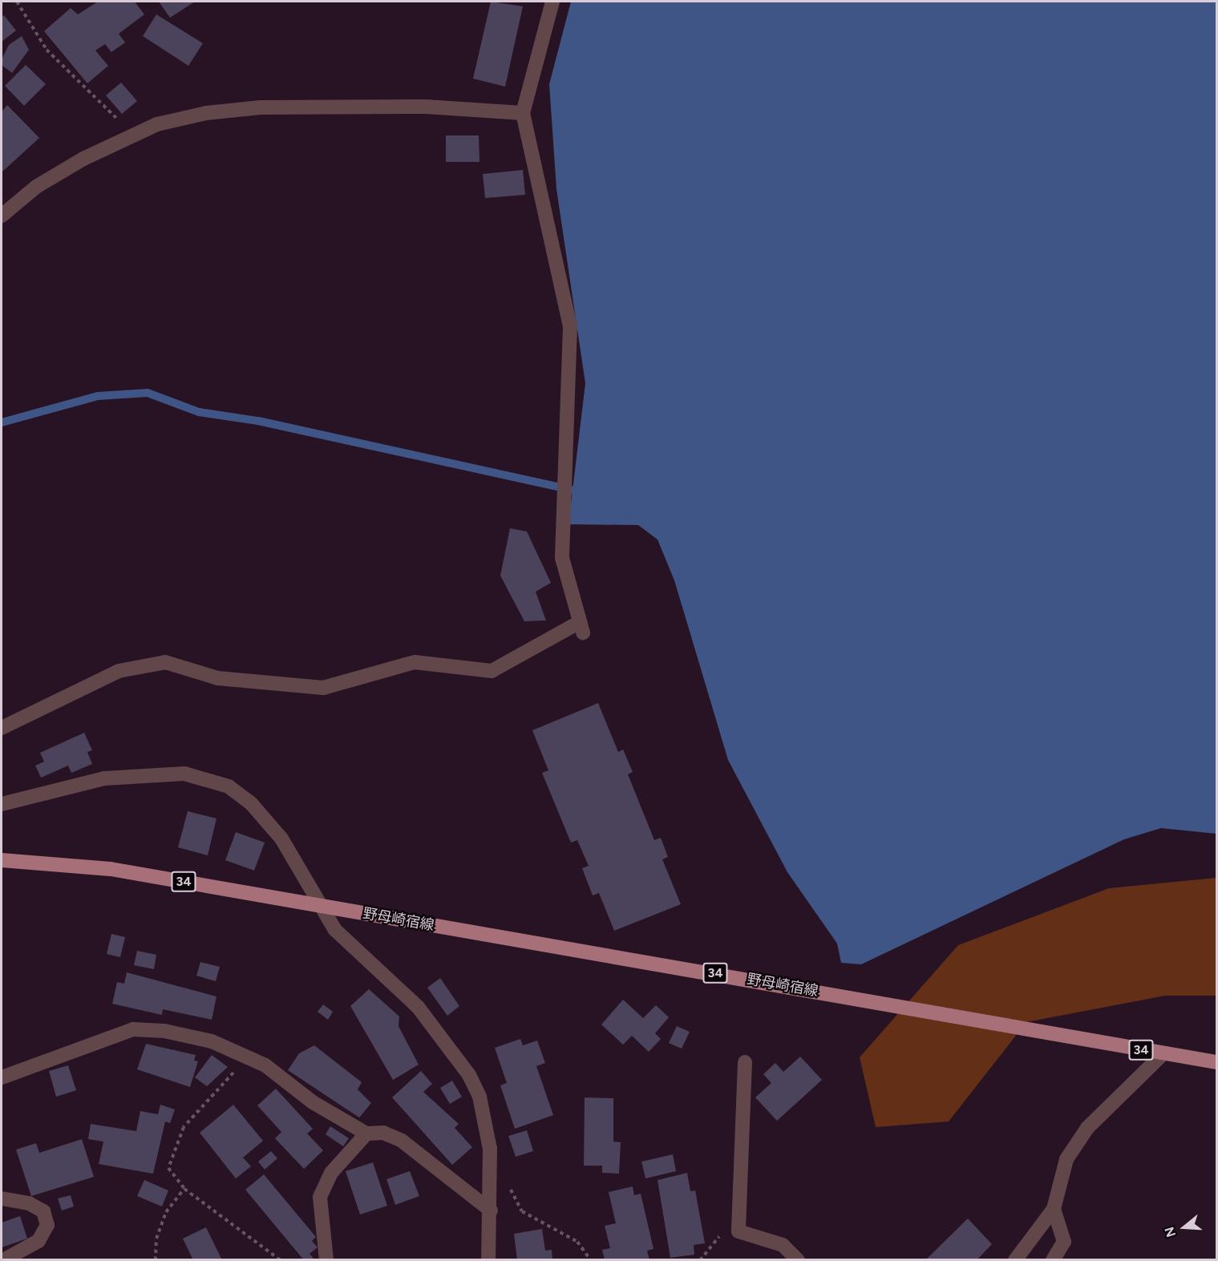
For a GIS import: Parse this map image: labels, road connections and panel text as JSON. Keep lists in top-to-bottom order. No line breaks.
{"streets":{"main road":["34","野母崎宿線"]},"north":"left"}
